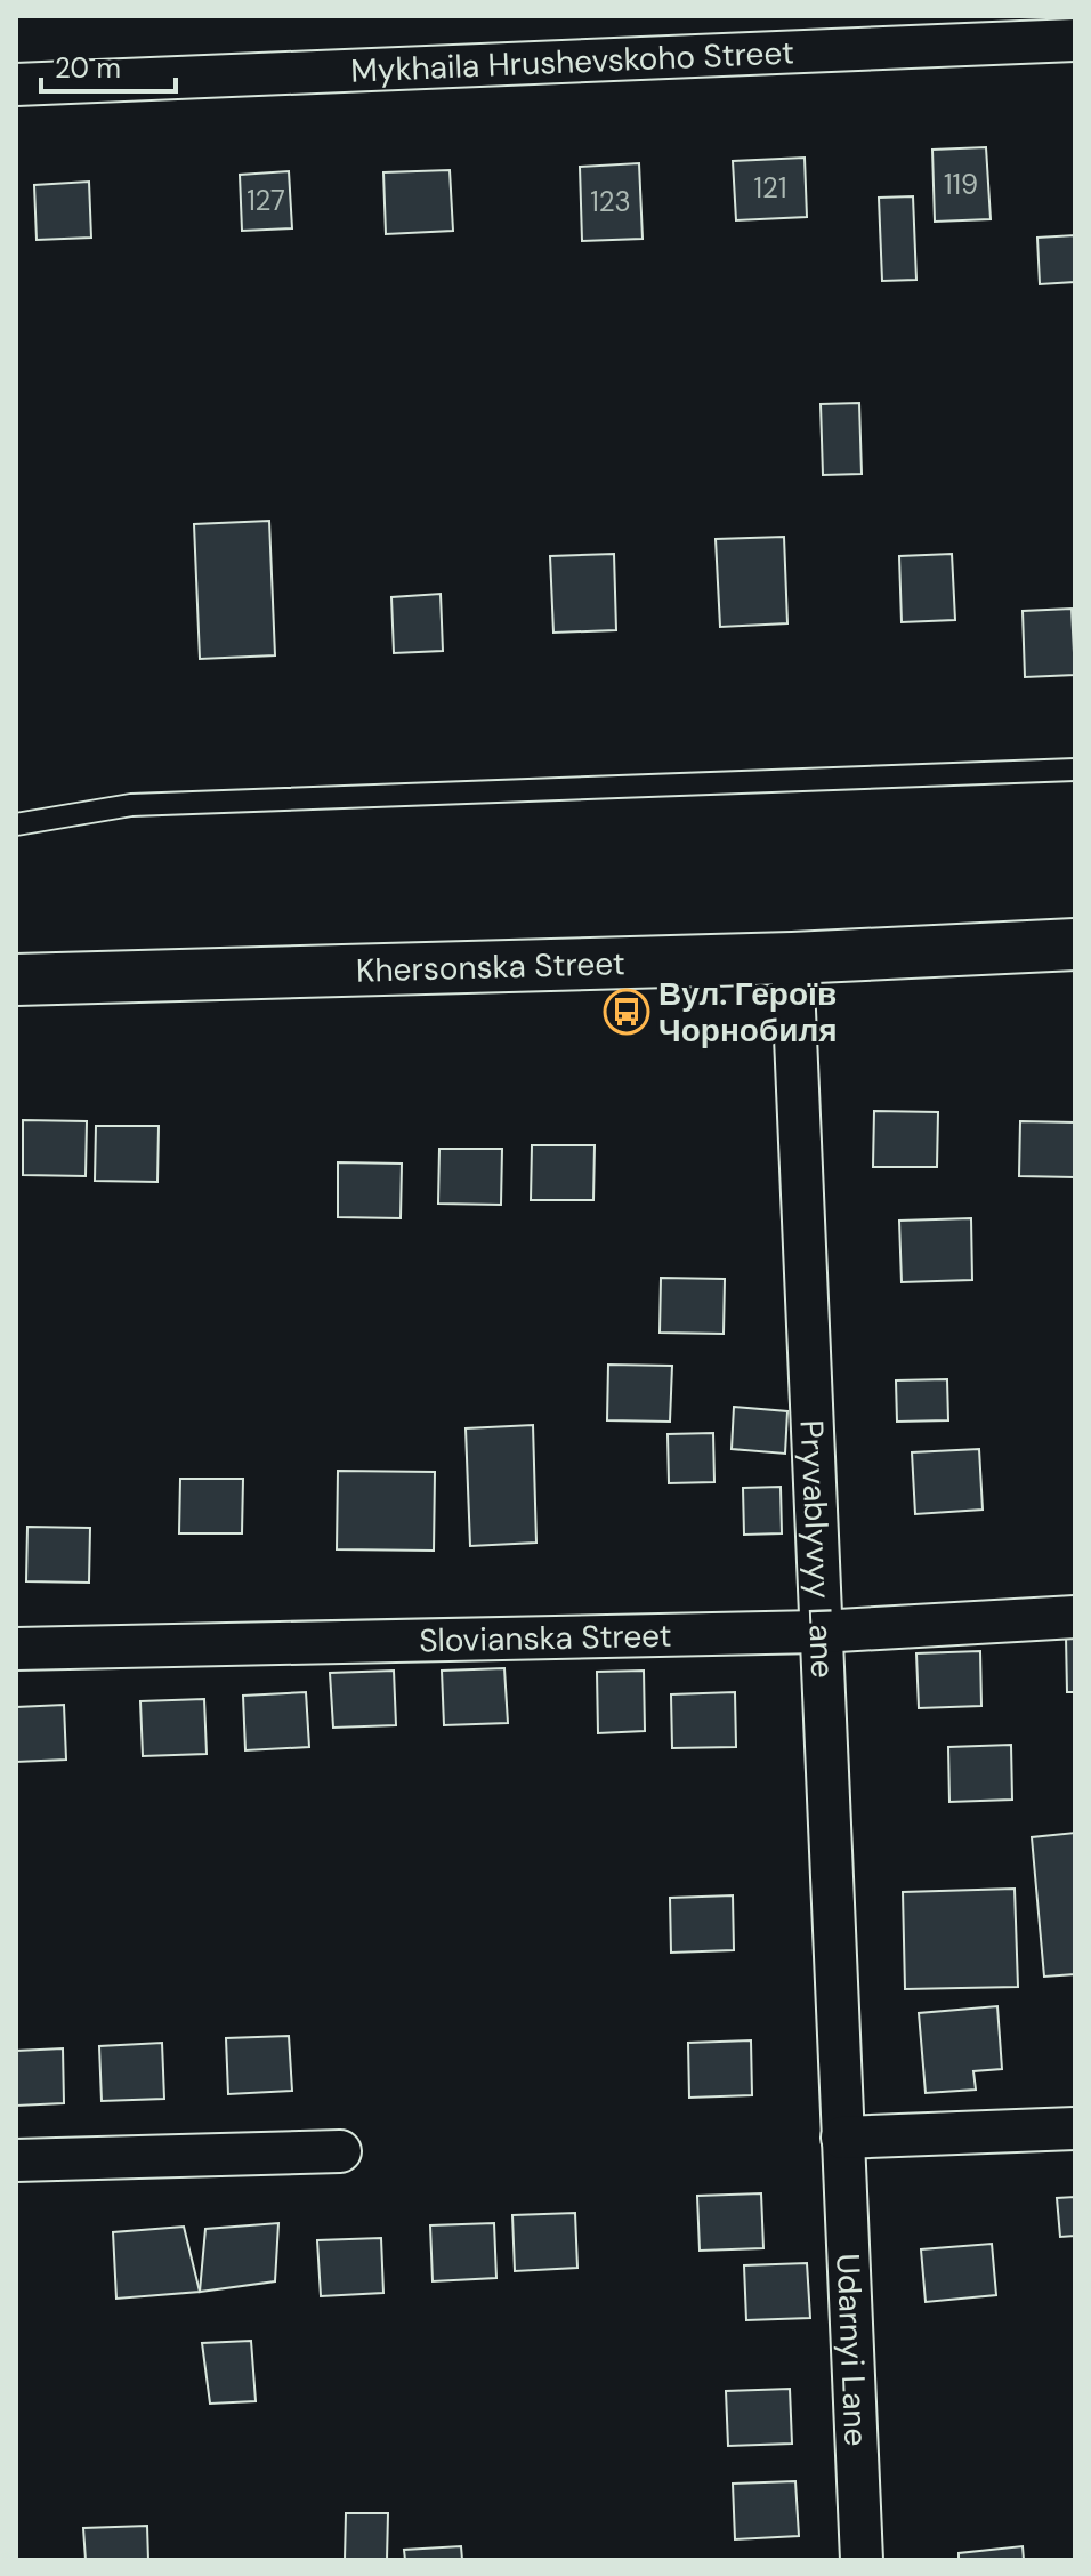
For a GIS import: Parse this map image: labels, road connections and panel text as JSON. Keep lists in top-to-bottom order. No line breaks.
{"streets":{"main road":["Khersonska Street"],"street":["Mykhaila Hrushevskoho Street","Pryvablyvyy Lane","Slovianska Street","Udarnyi Lane"]},"crossings":[["Khersonska Street","Pryvablyvyy Lane"],["Pryvablyvyy Lane","Slovianska Street"],["Pryvablyvyy Lane","Udarnyi Lane"]],"places":{"bus stop":["Вул. Героїв Чорнобиля"]},"house_numbers":["119","121","127","123"],"scale_bar":"20 m"}
